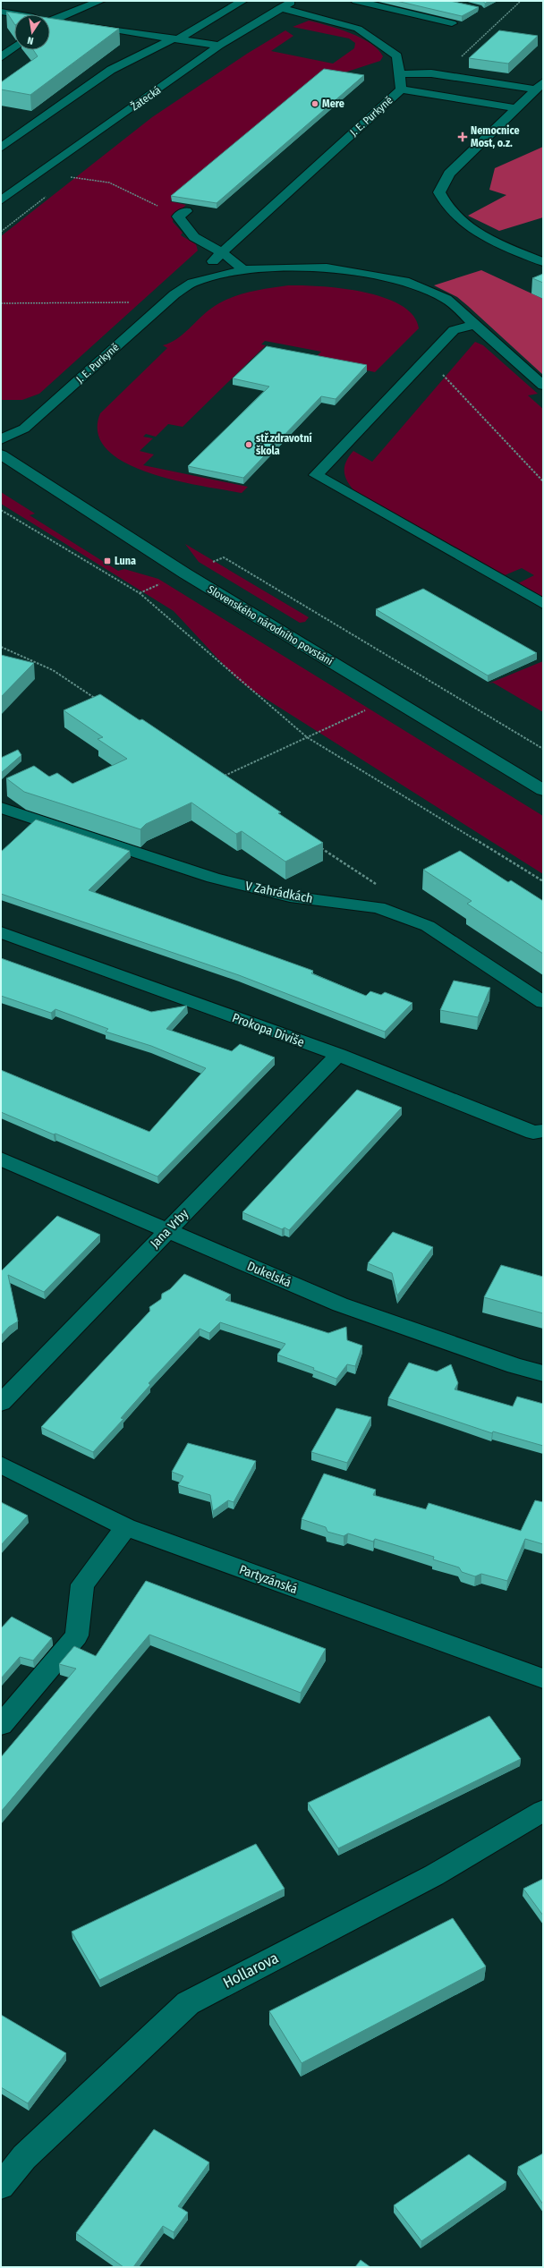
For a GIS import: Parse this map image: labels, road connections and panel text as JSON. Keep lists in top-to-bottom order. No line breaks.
{"streets":{"street":["Žatecká","J. E. Purkyně","Slovenského národního povstání","V Zahrádkách","Prokopa Diviše","Jana Vrby","Dukelská","Partyzánská","Hollarova"]},"crossings":[["Žatecká","J. E. Purkyně"],["Prokopa Diviše","Jana Vrby"],["Jana Vrby","Dukelská"]],"places":{"other":["Mere","stř.zdravotní škola"],"health":["Nemocnice Most, o.z."],"transit":["Luna"]},"north":"bottom"}
